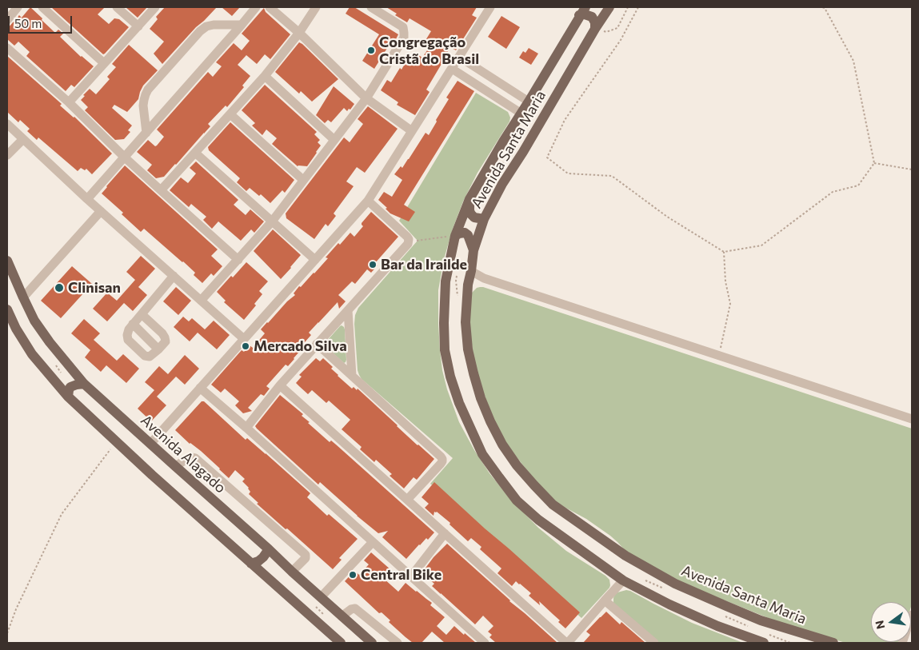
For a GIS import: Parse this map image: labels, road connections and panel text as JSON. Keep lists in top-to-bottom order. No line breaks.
{"streets":{"main road":["Avenida Santa Maria","Avenida Alagado"]},"places":["Congregação Cristã do Brasil","Bar da Irailde","Clinisan","Mercado Silva","Central Bike"],"scale_bar":"50 m","north":"left"}
